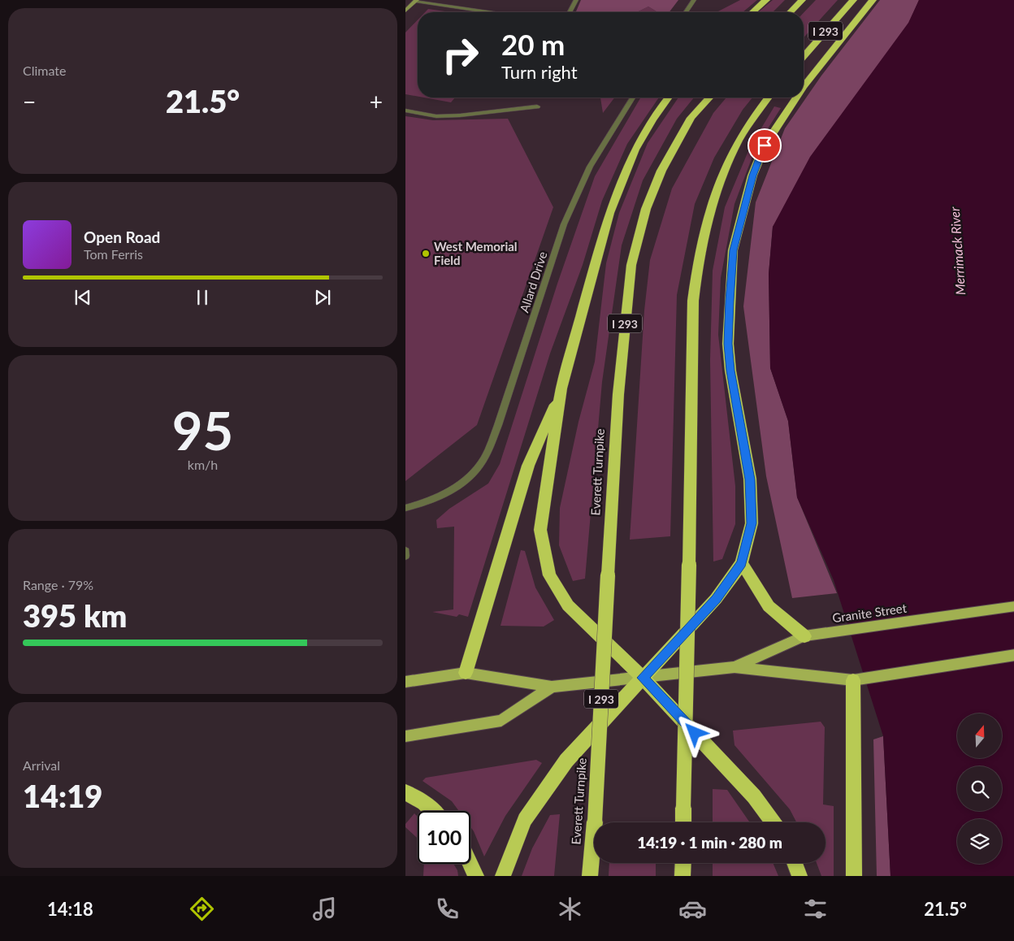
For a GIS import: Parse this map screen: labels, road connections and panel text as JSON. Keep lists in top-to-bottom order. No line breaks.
{"streets":{"highway":["I 293","Everett Turnpike"],"main road":["Granite Street"],"street":["Allard Drive"]},"water":["Merrimack River"],"places":["West Memorial Field"],"north":"top","page":{"tile":["Climate",["95","km/h"],["Range · 79%","395 km"],["Arrival","14:19"]],"turn":["20 m","Turn right"],"heat":["−","21.5°","+"],"song":["Open Road","Tom Ferris"],"limit":"100","trip":"14:19 · 1 min · 280 m","tabs":["14:18","21.5°"]}}
